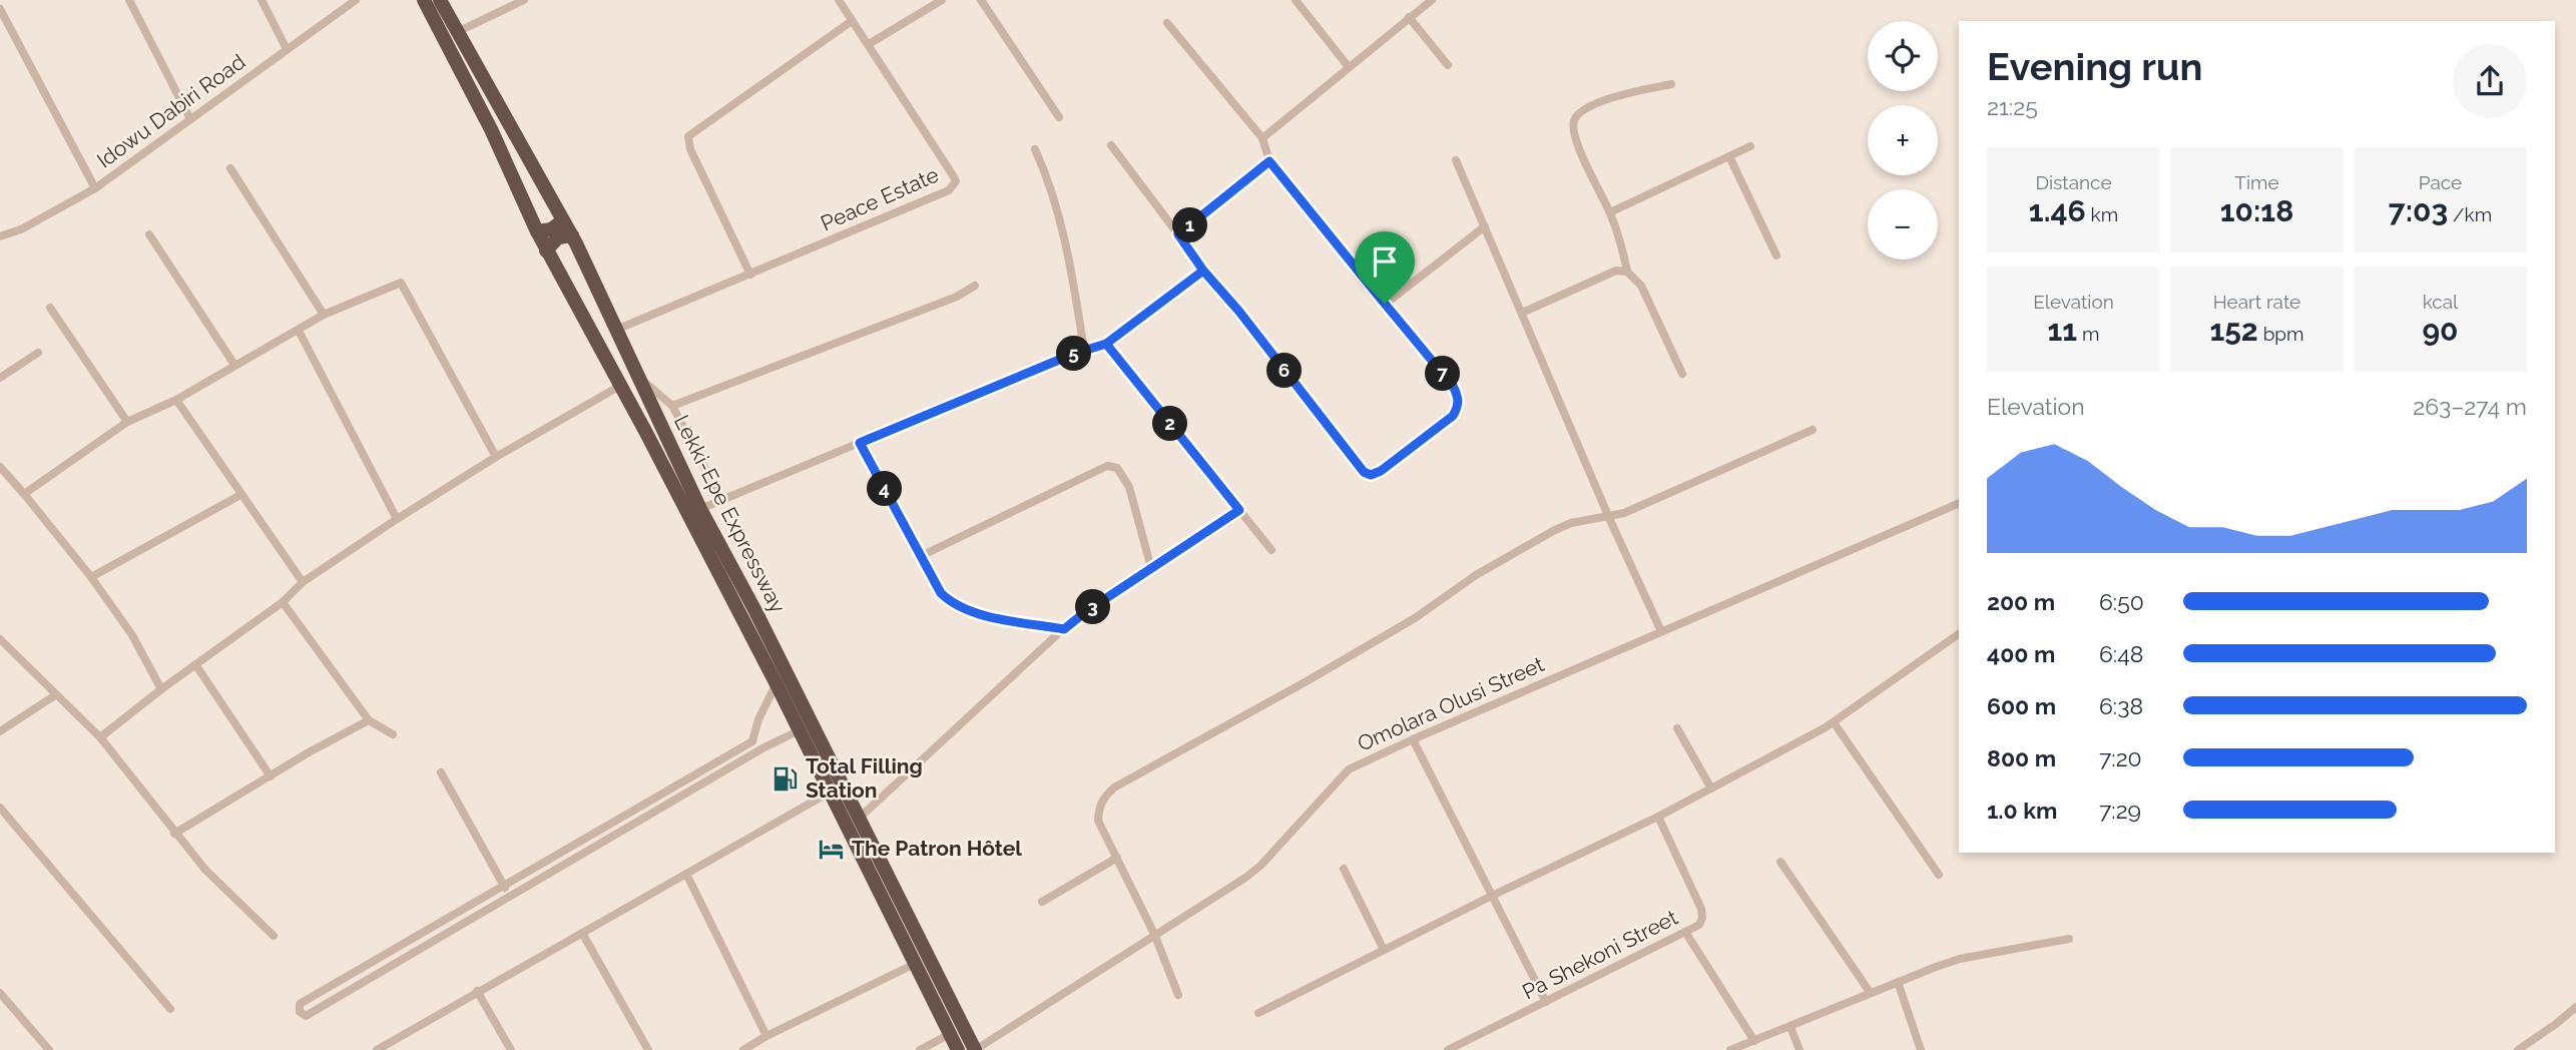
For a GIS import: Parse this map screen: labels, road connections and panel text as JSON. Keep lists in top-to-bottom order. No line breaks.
{"streets":{"highway":["Lekki-Epe Expressway"],"street":["Idowu Dabiri Road","Peace Estate","Omolara Olusi Street","Pa Shekoni Street"]},"crossings":[["Peace Estate","Lekki-Epe Expressway"],["Lekki-Epe Expressway","Omolara Olusi Street"]],"places":{"fuel station":["Total Filling Station"],"hotel":["The Patron Hôtel"]},"page":{"map_buttons":["+","−"],"heading":["Evening run","21:25"],"stats":[["Distance","1.46 km"],["Time","10:18"],["Pace","7:03 /km"],["Elevation","11 m"],["Heart rate","152 bpm"],["kcal","90"]],"pins":["1","5","6","7","2","4","3"],"chart":["Elevation","263–274 m"],"list":[{"name":"200 m","note":"6:50"},{"name":"400 m","note":"6:48"},{"name":"600 m","note":"6:38"},{"name":"800 m","note":"7:20"},{"name":"1.0 km","note":"7:29"}]}}
